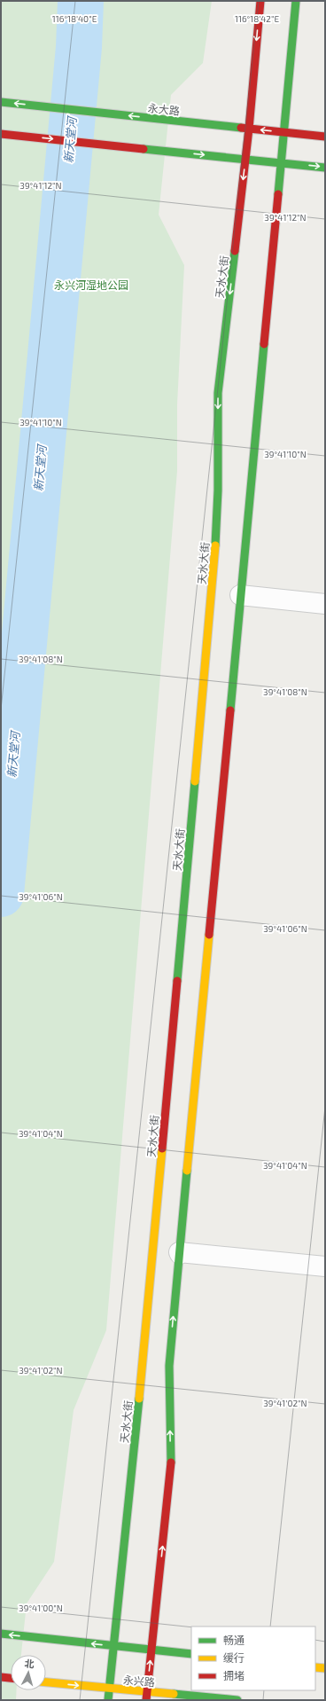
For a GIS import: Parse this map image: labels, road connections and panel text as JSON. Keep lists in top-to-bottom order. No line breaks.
{"streets":{"main road":["永大路","天水大街","永兴路"]},"crossings":[["永大路","天水大街"],["天水大街","永兴路"]],"water":["新天堂河"],"parks":["永兴河湿地公园"],"legend":["畅通","缓行","拥堵"],"north":"top","coordinates":["116°18'40\"E","116°18'42\"E","39°41'12\"N","39°41'10\"N","39°41'08\"N","39°41'06\"N","39°41'04\"N","39°41'02\"N","39°41'00\"N"]}
